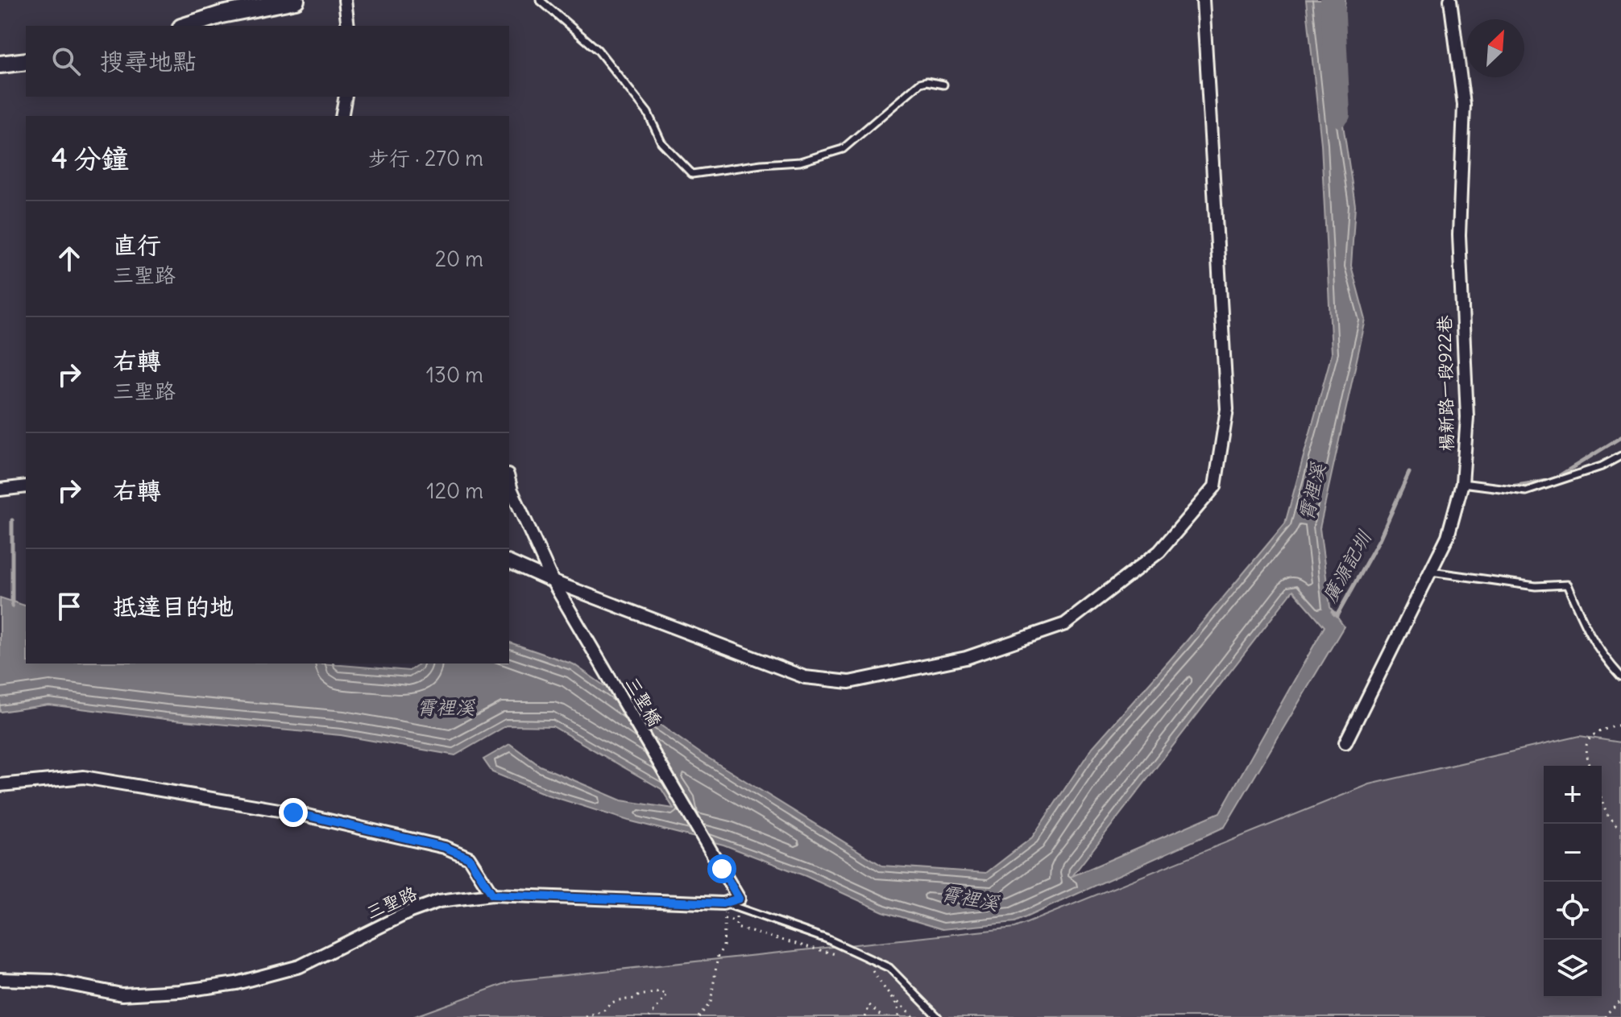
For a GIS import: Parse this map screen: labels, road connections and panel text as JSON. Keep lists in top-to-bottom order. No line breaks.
{"streets":{"street":["楊新路一段922巷","三聖橋","三聖路"]},"crossings":[["三聖橋","三聖路"]],"water":["霄裡溪","廣源記圳"],"north":"top right","page":{"search":"搜尋地點","heading":["4 分鐘","步行 · 270 m"],"list":[["直行","三聖路","20 m"],["右轉","三聖路","130 m"],["右轉","120 m"],"抵達目的地"],"map_buttons":["+","−"]}}
